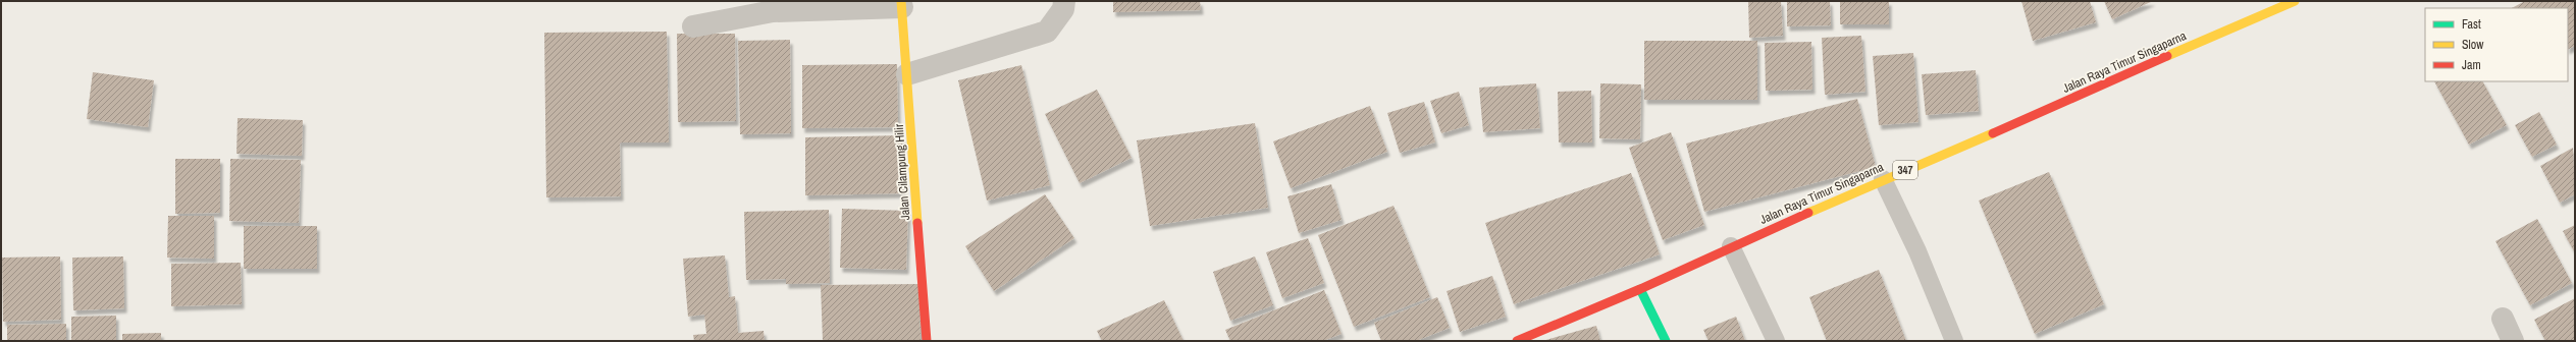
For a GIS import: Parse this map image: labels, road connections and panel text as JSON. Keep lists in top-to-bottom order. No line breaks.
{"streets":{"main road":["Jalan Raya Timur Singaparna","347","Jalan Cilampung Hilir"]},"legend":["Fast","Slow","Jam"]}
